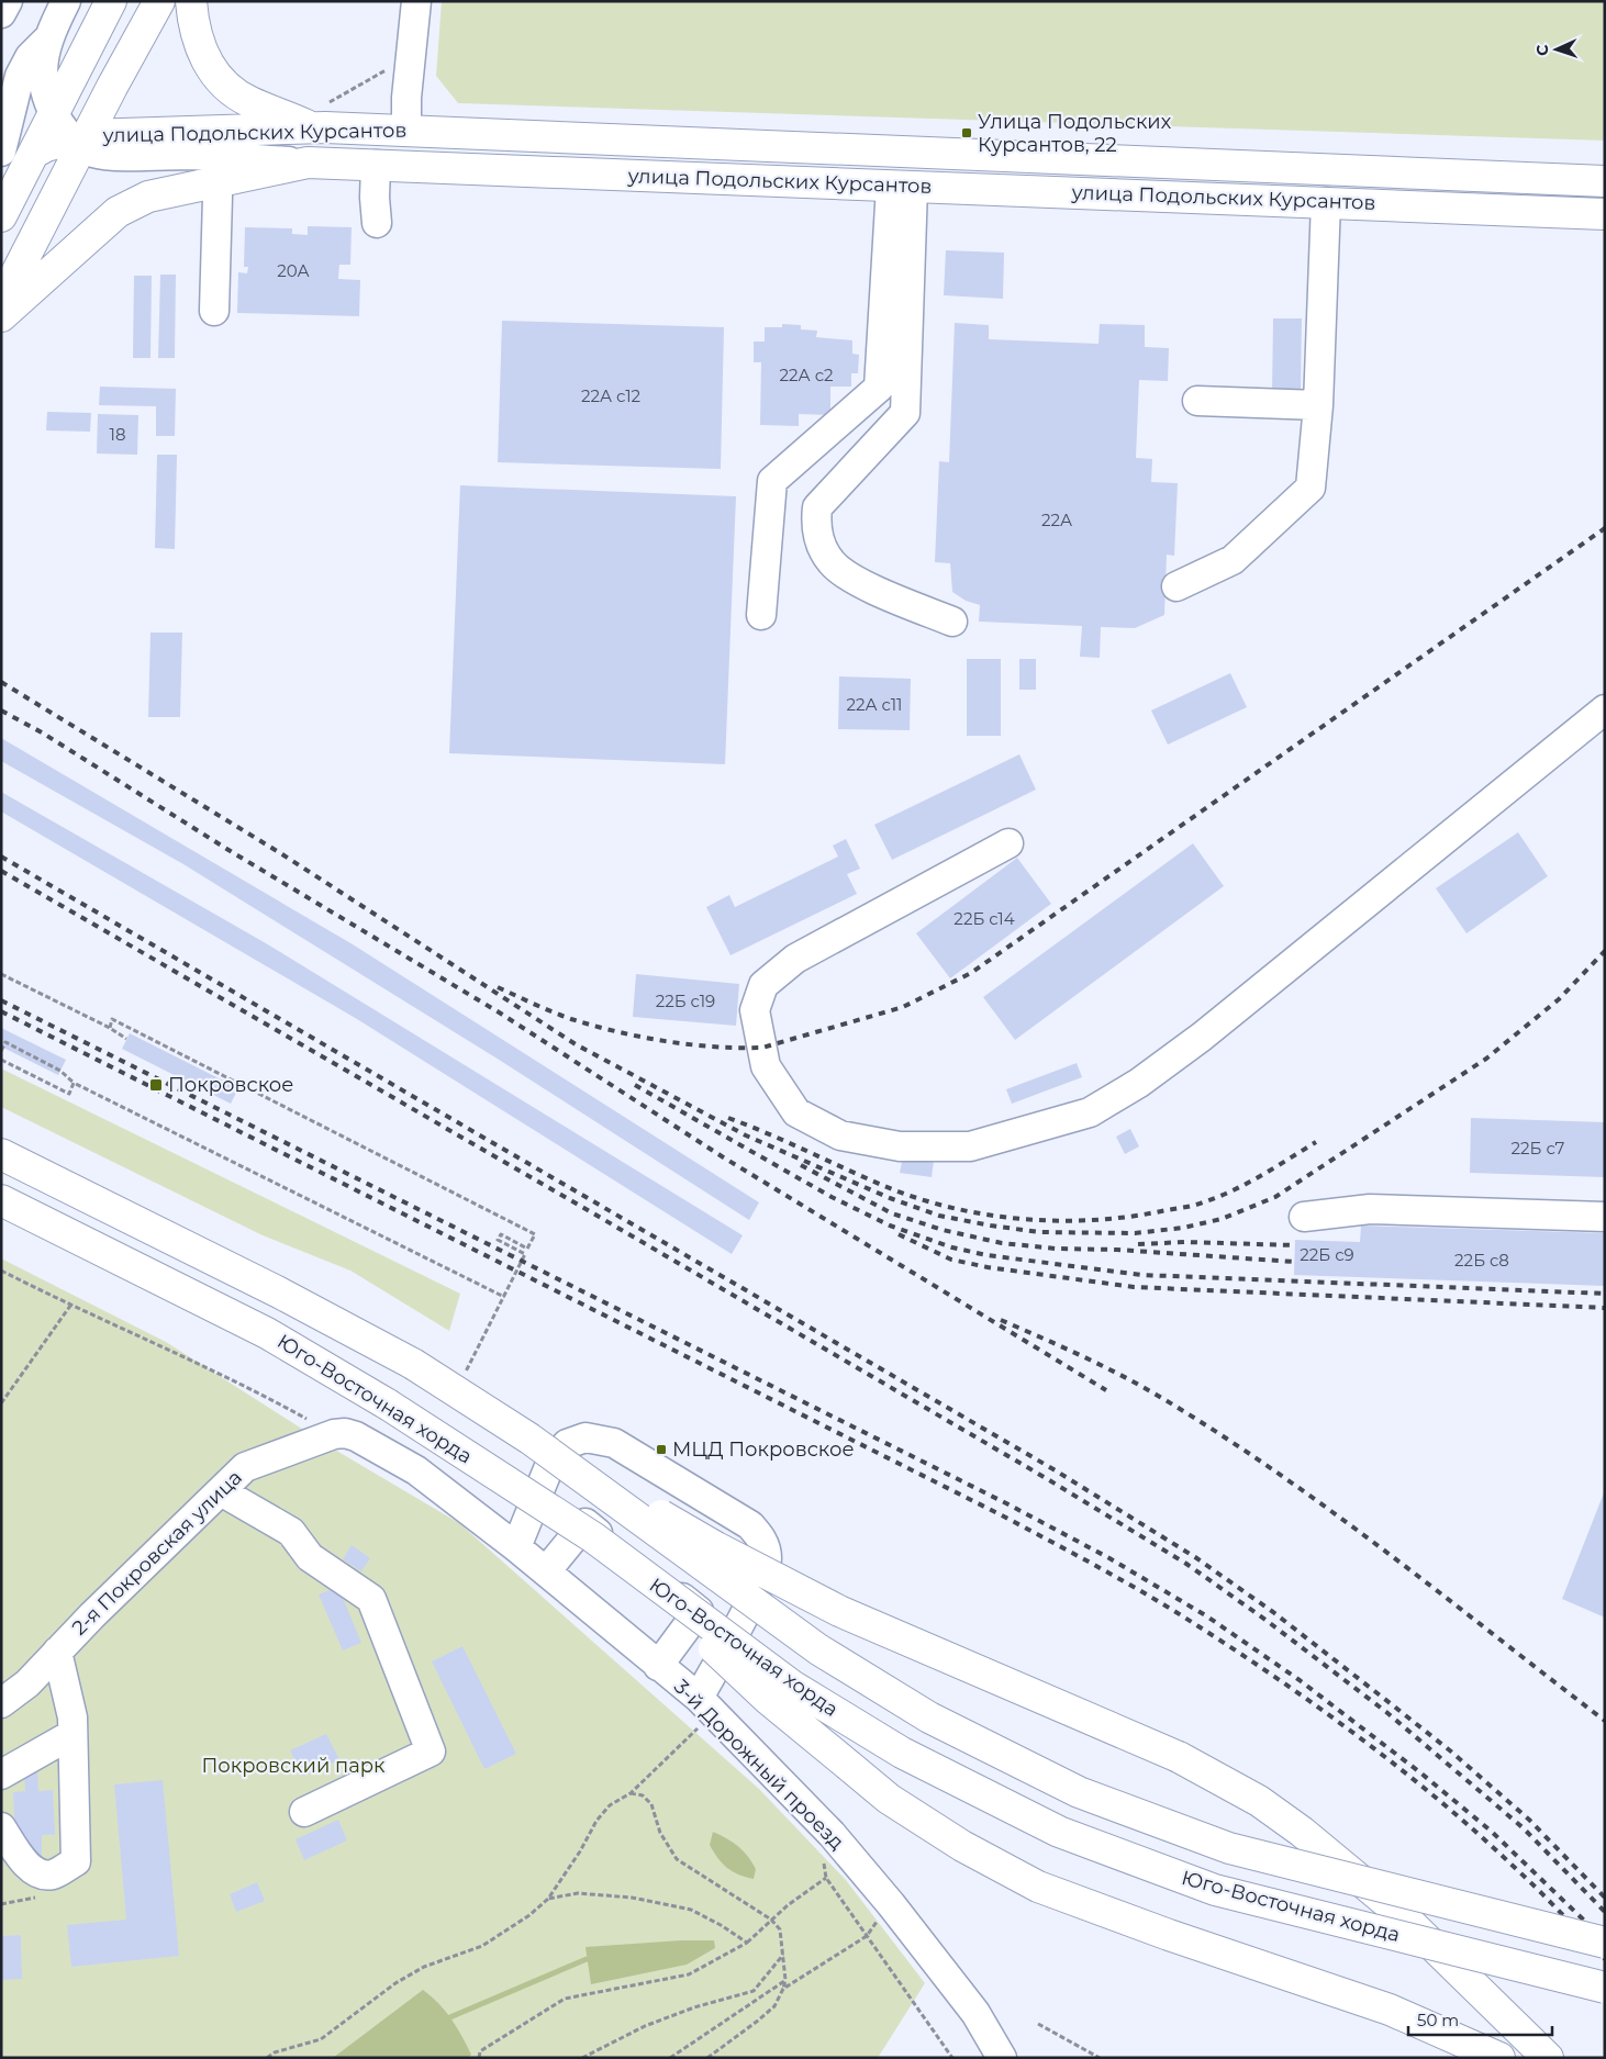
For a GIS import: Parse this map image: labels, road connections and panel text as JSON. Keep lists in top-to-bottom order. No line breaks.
{"streets":{"main road":["улица Подольских Курсантов","Юго-Восточная хорда"],"street":["2-я Покровская улица","3-й Дорожный проезд"]},"crossings":[["2-я Покровская улица","3-й Дорожный проезд"]],"parks":["Покровский парк"],"places":{"transit":["Улица Подольских Курсантов, 22","Покровское","МЦД Покровское"]},"house_numbers":["20А","22А с2","22А с12","18","22А","22А с11","22Б с14","22Б с19","22Б с7","22Б с9","22Б с8"],"scale_bar":"50 m","north":"left"}
